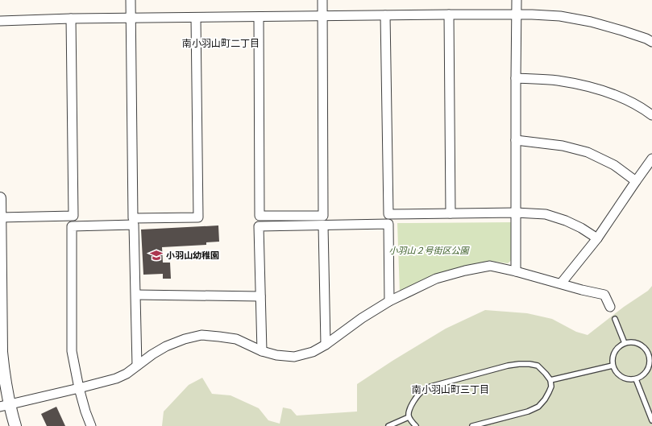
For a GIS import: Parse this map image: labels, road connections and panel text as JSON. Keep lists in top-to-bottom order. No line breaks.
{"districts":["南小羽山町二丁目","南小羽山町三丁目"],"parks":["小羽山２号街区公園"],"places":{"school or university":["小羽山幼稚園"]}}
